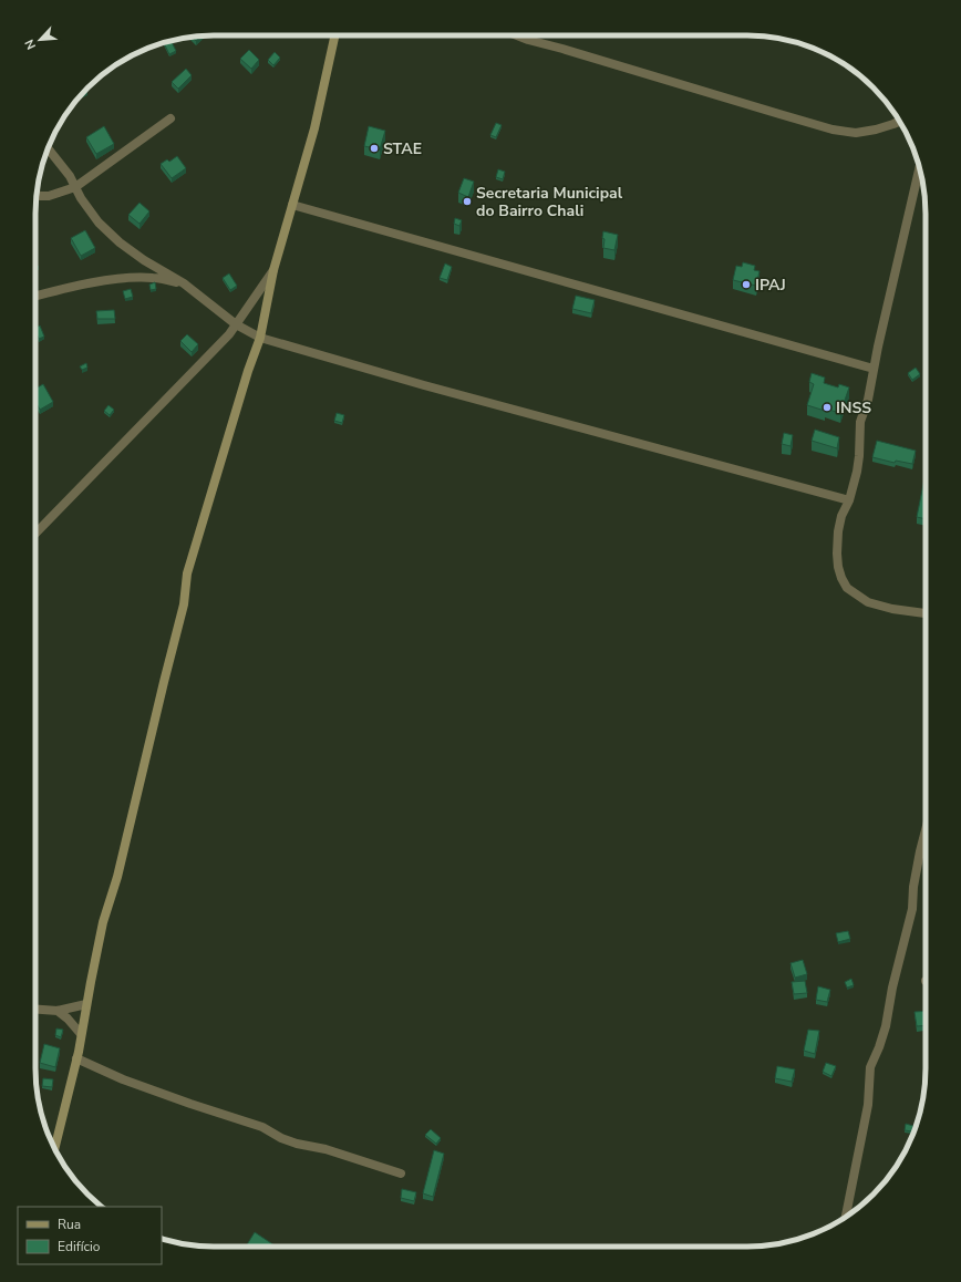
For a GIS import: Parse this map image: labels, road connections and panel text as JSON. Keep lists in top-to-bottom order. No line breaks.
{"places":["STAE","Secretaria Municipal do Bairro Chali","IPAJ","INSS"],"legend":["Rua","Edifício"],"north":"bottom left"}
